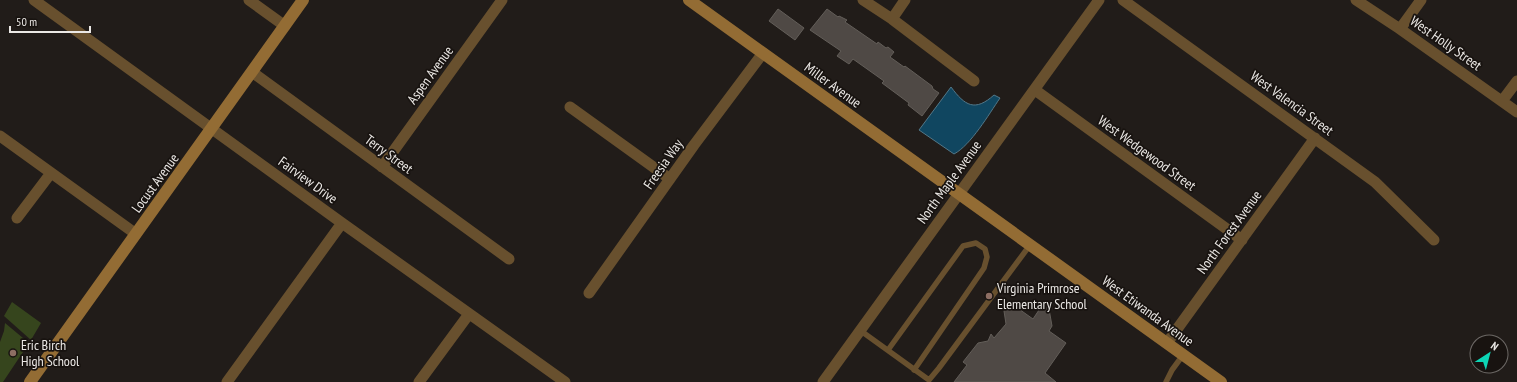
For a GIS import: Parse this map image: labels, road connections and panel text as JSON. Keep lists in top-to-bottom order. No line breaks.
{"streets":{"street":["West Holly Street","Aspen Avenue","Miller Avenue","West Valencia Street","West Wedgewood Street","Terry Street","Freesia Way","Fairview Drive","North Maple Avenue","Locust Avenue","North Forest Avenue","West Etiwanda Avenue"]},"crossings":[["Aspen Avenue","Terry Street"],["Miller Avenue","Freesia Way"],["Miller Avenue","North Maple Avenue"],["Miller Avenue","West Etiwanda Avenue"],["West Valencia Street","North Forest Avenue"],["West Wedgewood Street","North Maple Avenue"],["West Wedgewood Street","North Forest Avenue"],["Terry Street","Locust Avenue"],["Fairview Drive","Locust Avenue"],["North Maple Avenue","West Etiwanda Avenue"],["North Forest Avenue","West Etiwanda Avenue"]],"places":["Virginia Primrose Elementary School","Eric Birch High School"],"scale_bar":"50 m","north":"top right"}
